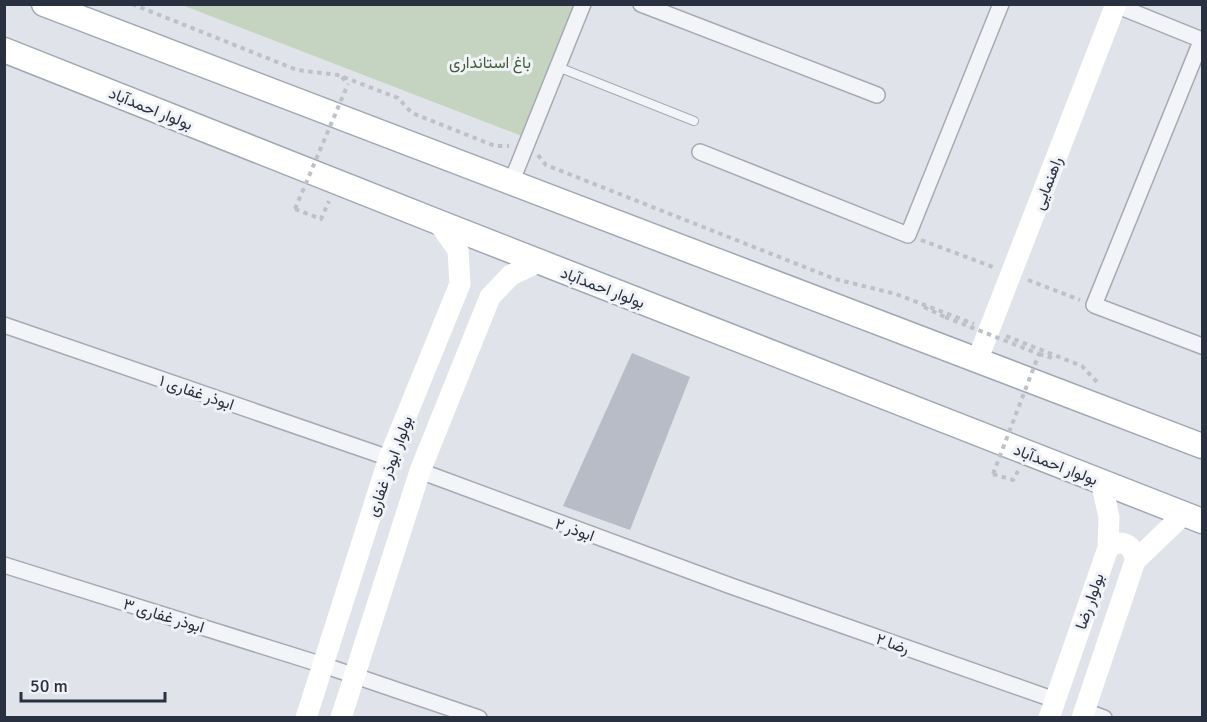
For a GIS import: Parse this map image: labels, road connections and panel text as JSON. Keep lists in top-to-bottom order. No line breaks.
{"streets":{"main road":["بولوار احمدآباد"],"street":["راهنمایی","ابوذر غفاری ۱","بولوار ابوذر غفاری","ابوذر ۲","بولوار رضا","ابوذر غفاری ۳","رضا ۲"]},"crossings":[["بولوار احمدآباد","بولوار ابوذر غفاری"],["بولوار احمدآباد","بولوار رضا"],["ابوذر غفاری ۱","بولوار ابوذر غفاری"],["بولوار ابوذر غفاری","ابوذر ۲"],["بولوار ابوذر غفاری","ابوذر غفاری ۳"],["ابوذر ۲","رضا ۲"],["بولوار رضا","رضا ۲"]],"parks":["باغ استانداری"],"scale_bar":"50 m"}
